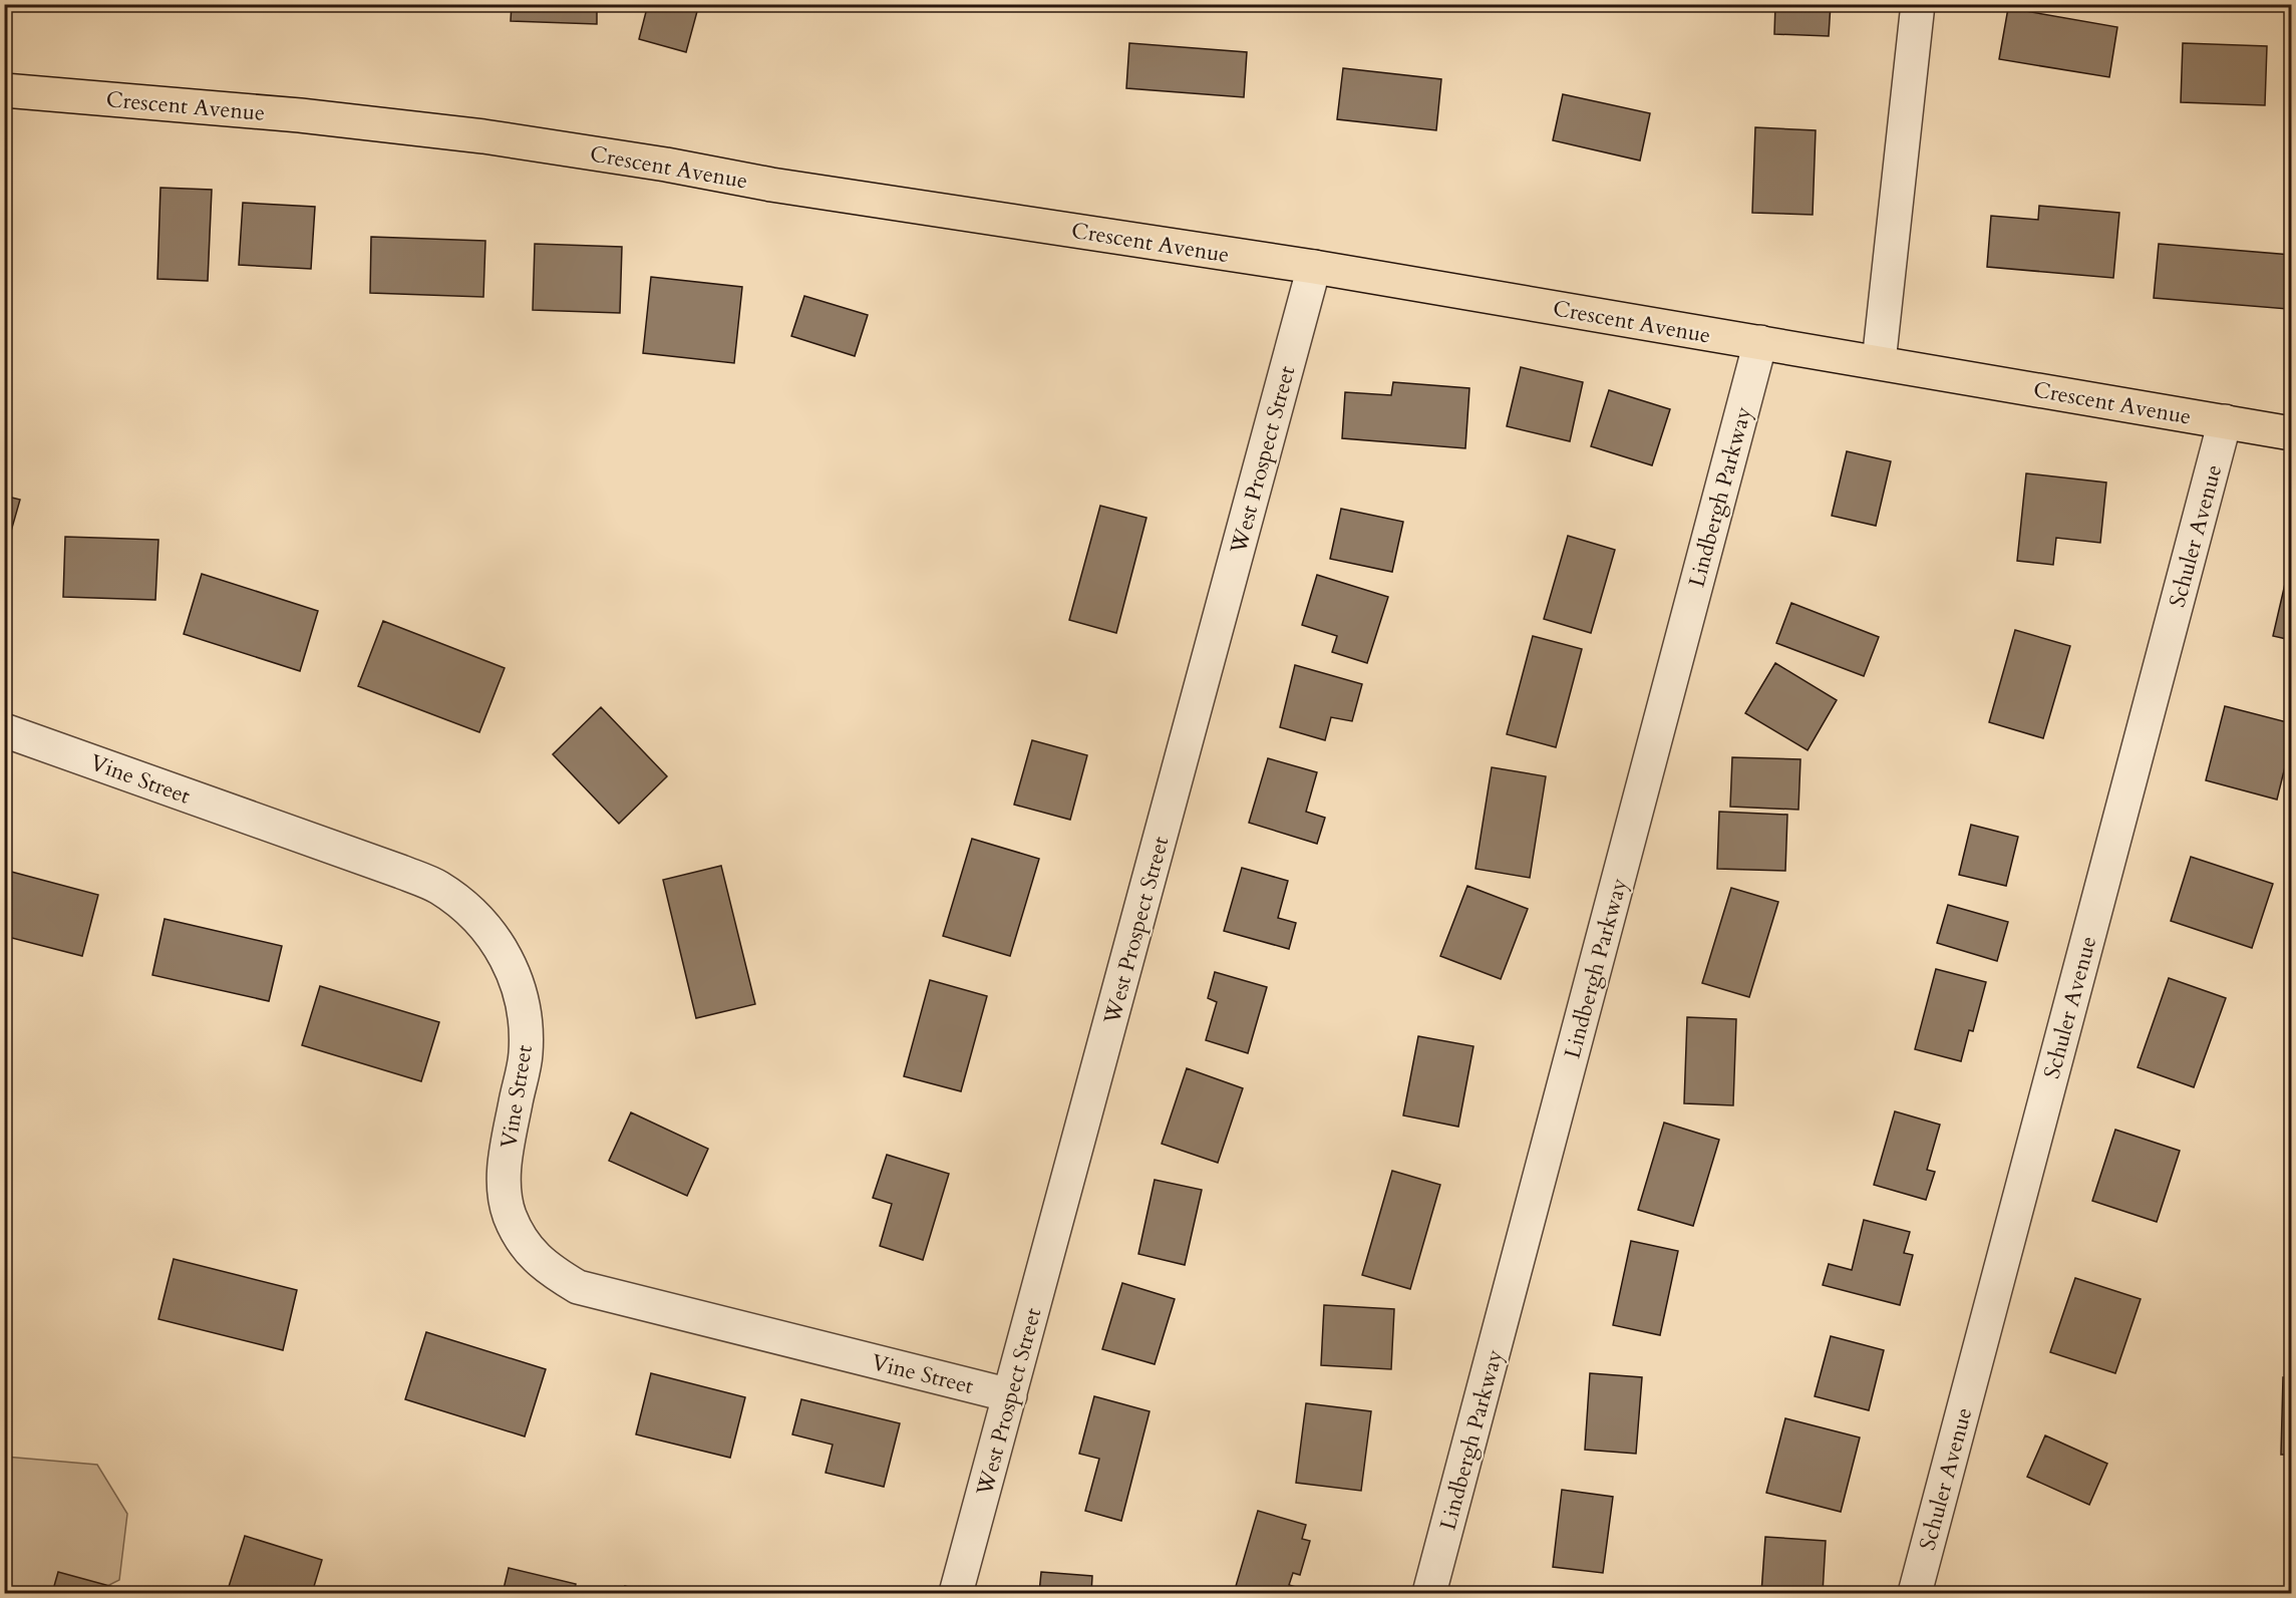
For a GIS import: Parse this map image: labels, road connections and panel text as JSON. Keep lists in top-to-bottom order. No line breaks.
{"streets":{"main road":["Crescent Avenue"],"street":["West Prospect Street","Lindbergh Parkway","Schuler Avenue","Vine Street"]},"crossings":[["Crescent Avenue","West Prospect Street"],["Crescent Avenue","Lindbergh Parkway"],["Crescent Avenue","Schuler Avenue"],["West Prospect Street","Vine Street"]]}
